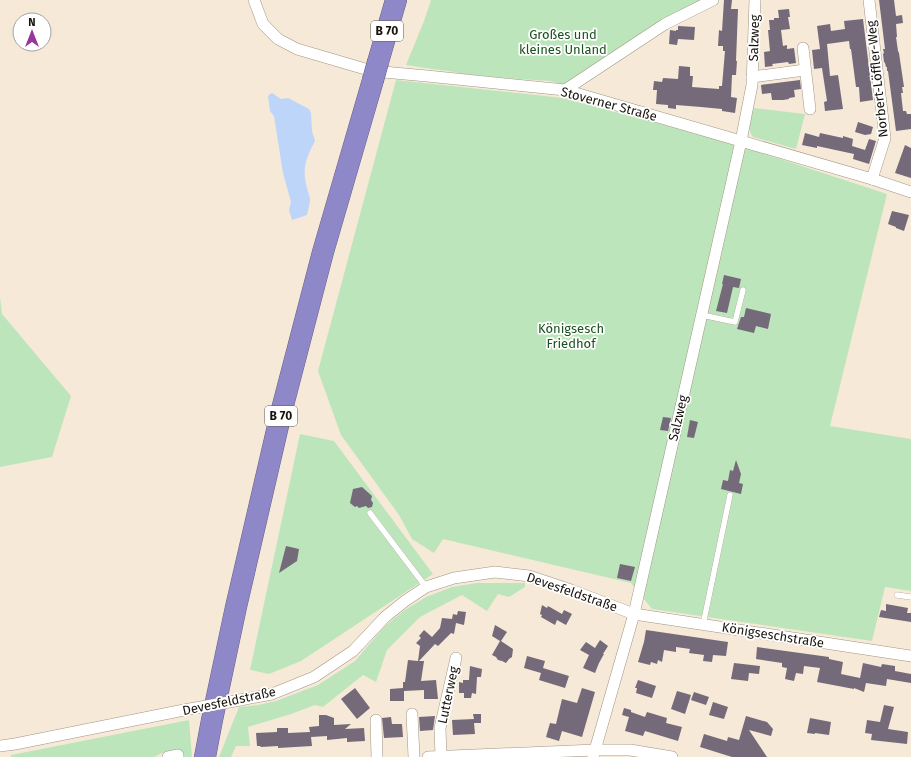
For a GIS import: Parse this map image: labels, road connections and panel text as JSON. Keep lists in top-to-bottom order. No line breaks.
{"streets":{"highway":["B 70"],"street":["Salzweg","Norbert-Löffler-Weg","Stoverner Straße","Devesfeldstraße","Königseschstraße","Lutterweg"]},"crossings":[["Salzweg","Stoverner Straße"],["Salzweg","Devesfeldstraße"],["Salzweg","Königseschstraße"],["Norbert-Löffler-Weg","Stoverner Straße"],["Devesfeldstraße","Königseschstraße"]],"parks":["Großes und kleines Unland","Königsesch Friedhof"],"north":"top"}
